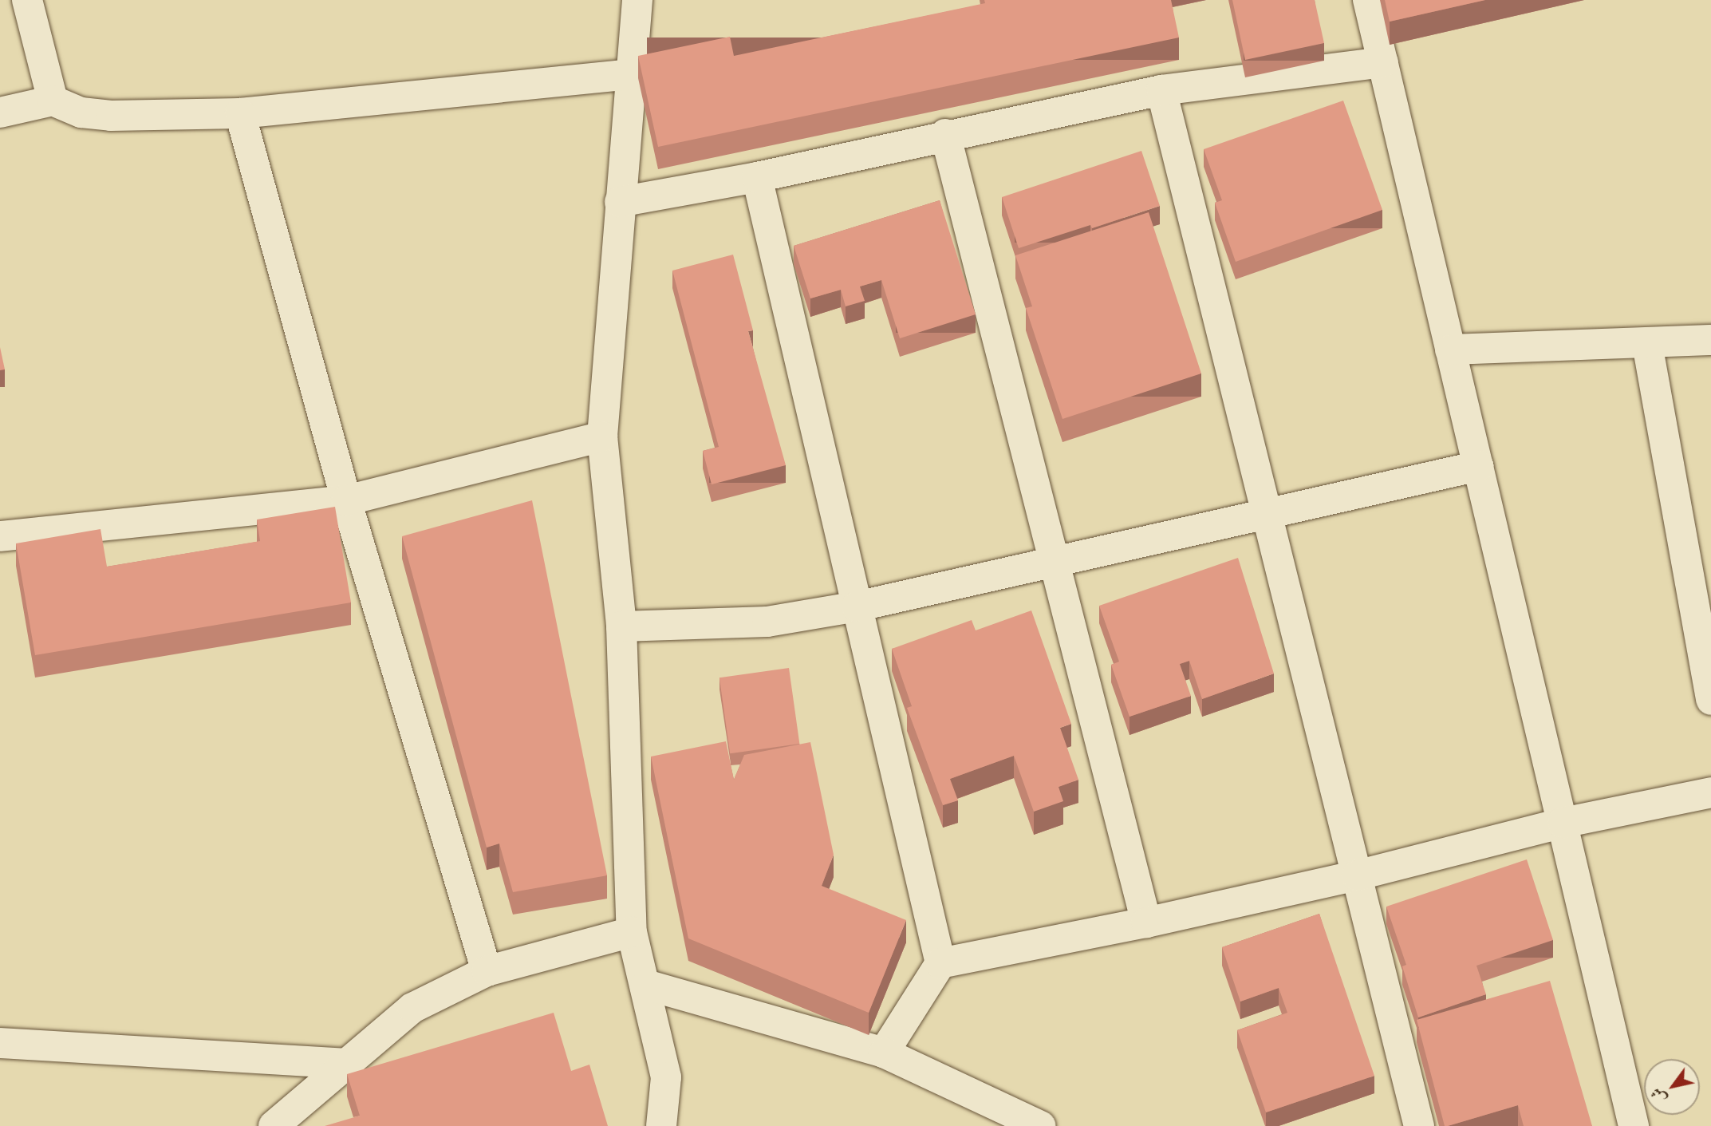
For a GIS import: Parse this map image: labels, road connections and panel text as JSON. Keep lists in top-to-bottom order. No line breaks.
{"north":"bottom left"}
